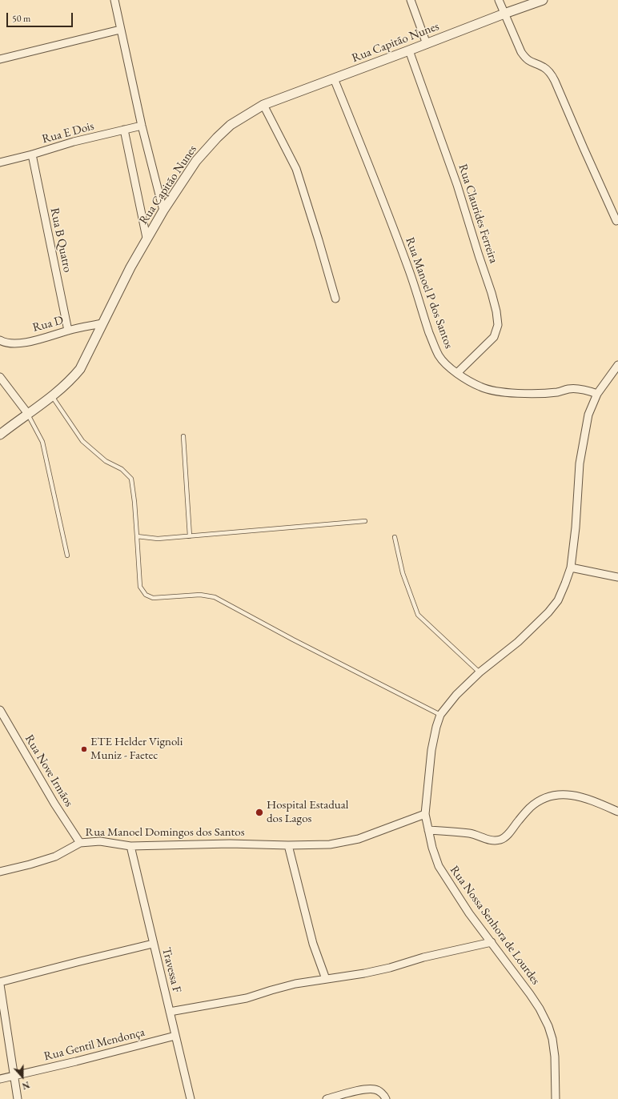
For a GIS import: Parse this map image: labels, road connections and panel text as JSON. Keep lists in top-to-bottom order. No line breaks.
{"streets":{"street":["Rua Capitão Nunes","Rua E Dois","Rua Claurides Ferreira","Rua B Quatro","Rua Manoel P dos Santos","Rua D","Rua Nove Irmãos","Rua Manoel Domingos dos Santos","Rua Nossa Senhora de Lourdes","Travessa F","Rua Gentil Mendonça"]},"crossings":[["Rua Capitão Nunes","Rua Claurides Ferreira"],["Rua Capitão Nunes","Rua Manoel P dos Santos"],["Rua Capitão Nunes","Rua D"],["Rua E Dois","Rua B Quatro"],["Rua Claurides Ferreira","Rua Manoel P dos Santos"],["Rua B Quatro","Rua D"],["Rua Manoel P dos Santos","Rua Nossa Senhora de Lourdes"],["Rua Nove Irmãos","Rua Manoel Domingos dos Santos"],["Rua Manoel Domingos dos Santos","Rua Nossa Senhora de Lourdes"],["Rua Manoel Domingos dos Santos","Travessa F"],["Travessa F","Rua Gentil Mendonça"]],"places":["ETE Helder Vignoli Muniz - Faetec","Hospital Estadual dos Lagos"],"scale_bar":"50 m","north":"bottom"}
